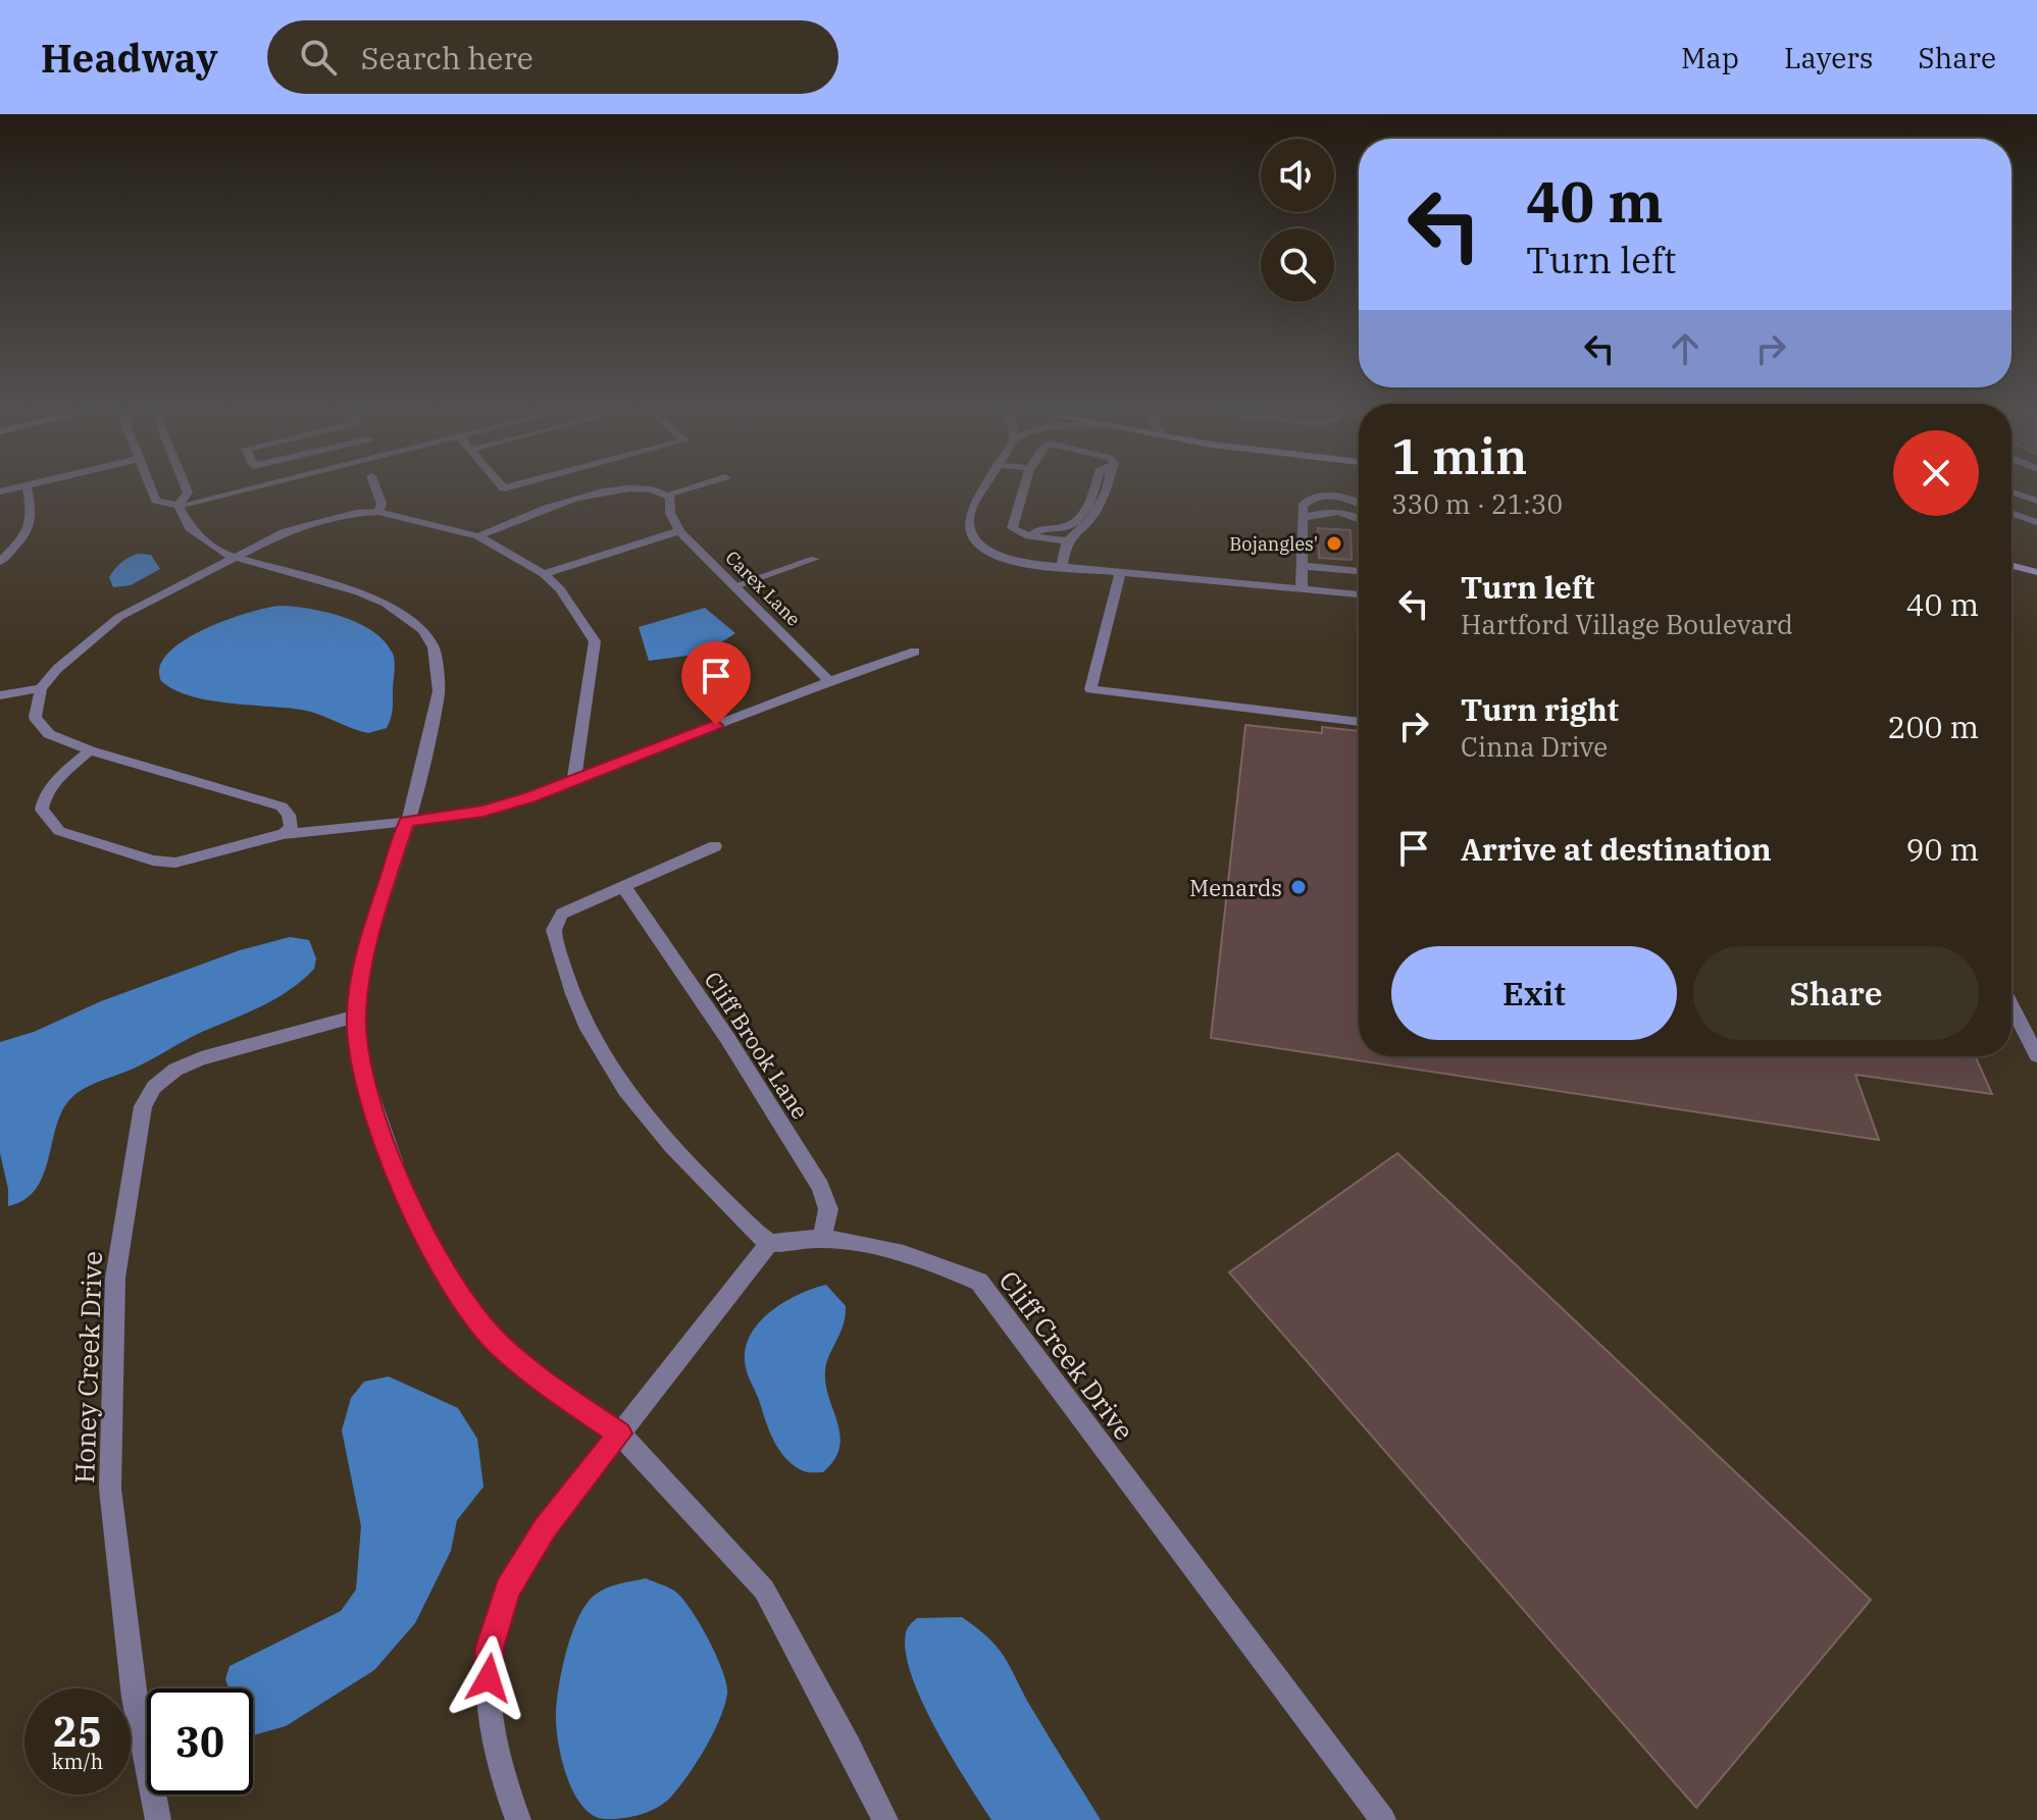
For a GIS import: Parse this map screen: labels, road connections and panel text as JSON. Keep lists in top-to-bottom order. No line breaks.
{"streets":{"street":["Carex Lane","Cliff Brook Lane","Cliff Creek Drive","Honey Creek Drive"]},"crossings":[["Cliff Brook Lane","Cliff Creek Drive"]],"places":["Bojangles'","Menards"],"page":{"header":"Headway","search":"Search here","nav":["Map","Layers","Share"],"turn":["40 m","Turn left"],"heading":["1 min","330 m · 21:30"],"list":[{"name":"Turn left","note":"Hartford Village Boulevard","value":"40 m"},{"name":"Turn right","note":"Cinna Drive","value":"200 m"},{"name":"Arrive at destination","value":"90 m"}],"buttons":["Exit","Share"],"speed":"25 km/h","limit":"30"}}
